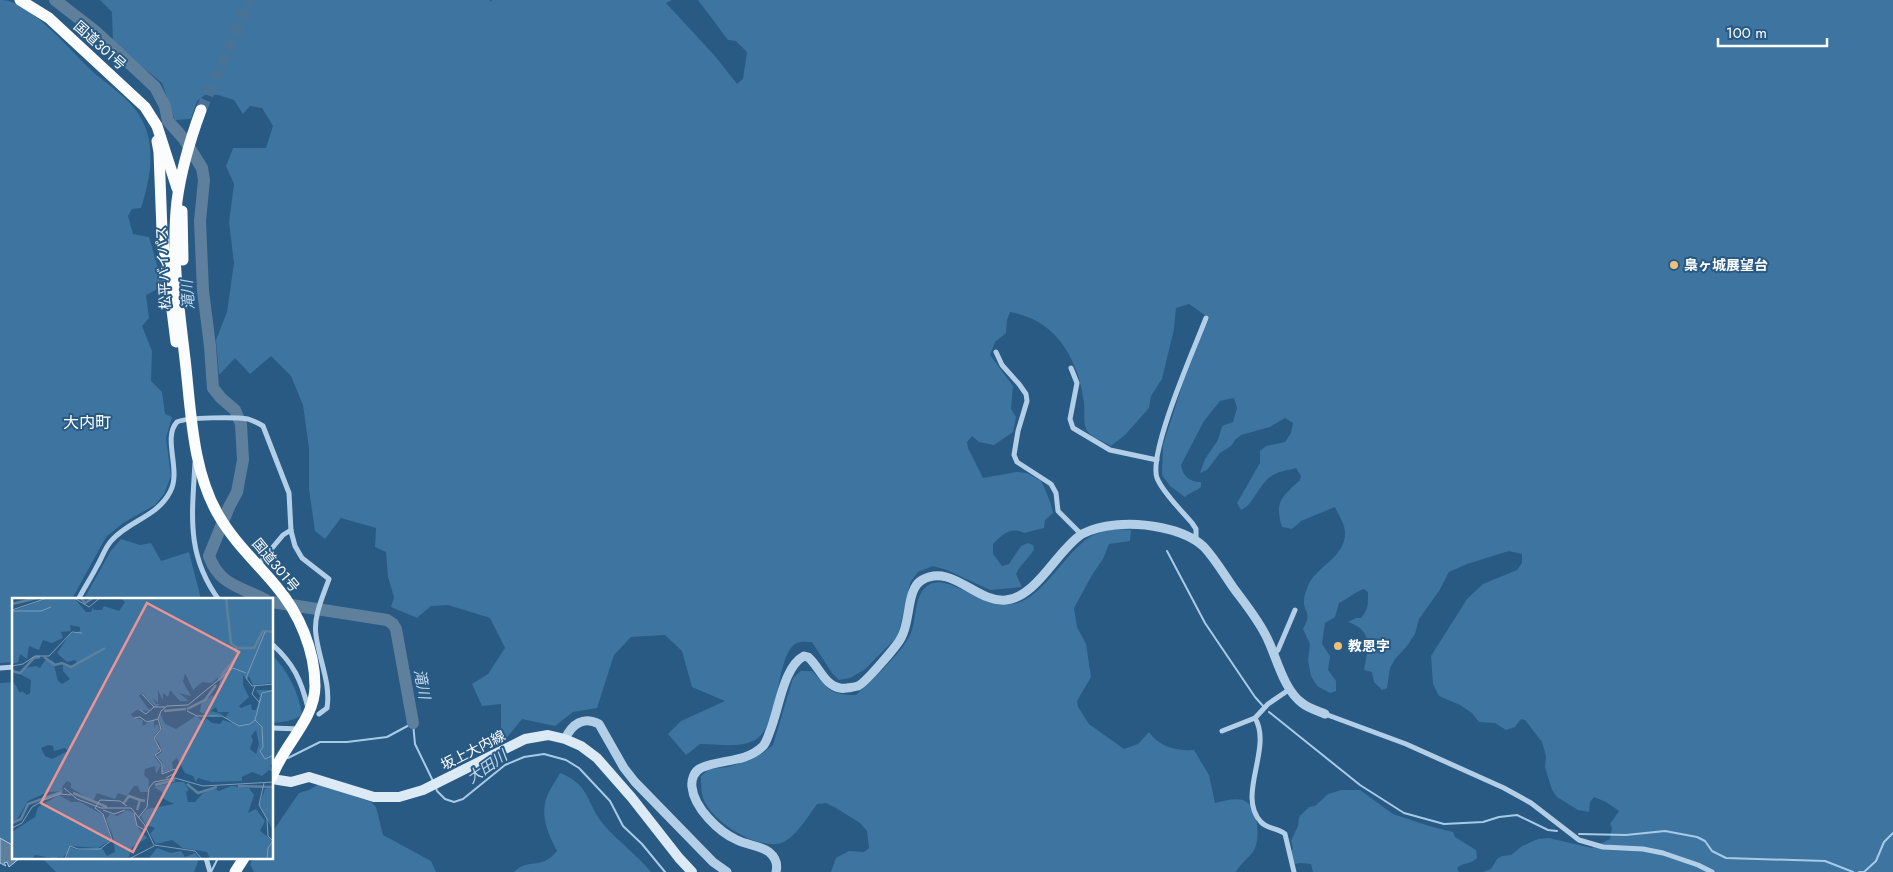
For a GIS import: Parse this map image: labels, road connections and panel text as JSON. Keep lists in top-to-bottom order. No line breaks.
{"streets":{"highway":["国道301号","松平バイパス"],"main road":["坂上大内線"]},"crossings":[["国道301号","松平バイパス"]],"districts":["大内町"],"water":["滝川","大田川"],"places":["梟ヶ城展望台","教恩字"],"scale_bar":"100 m"}
